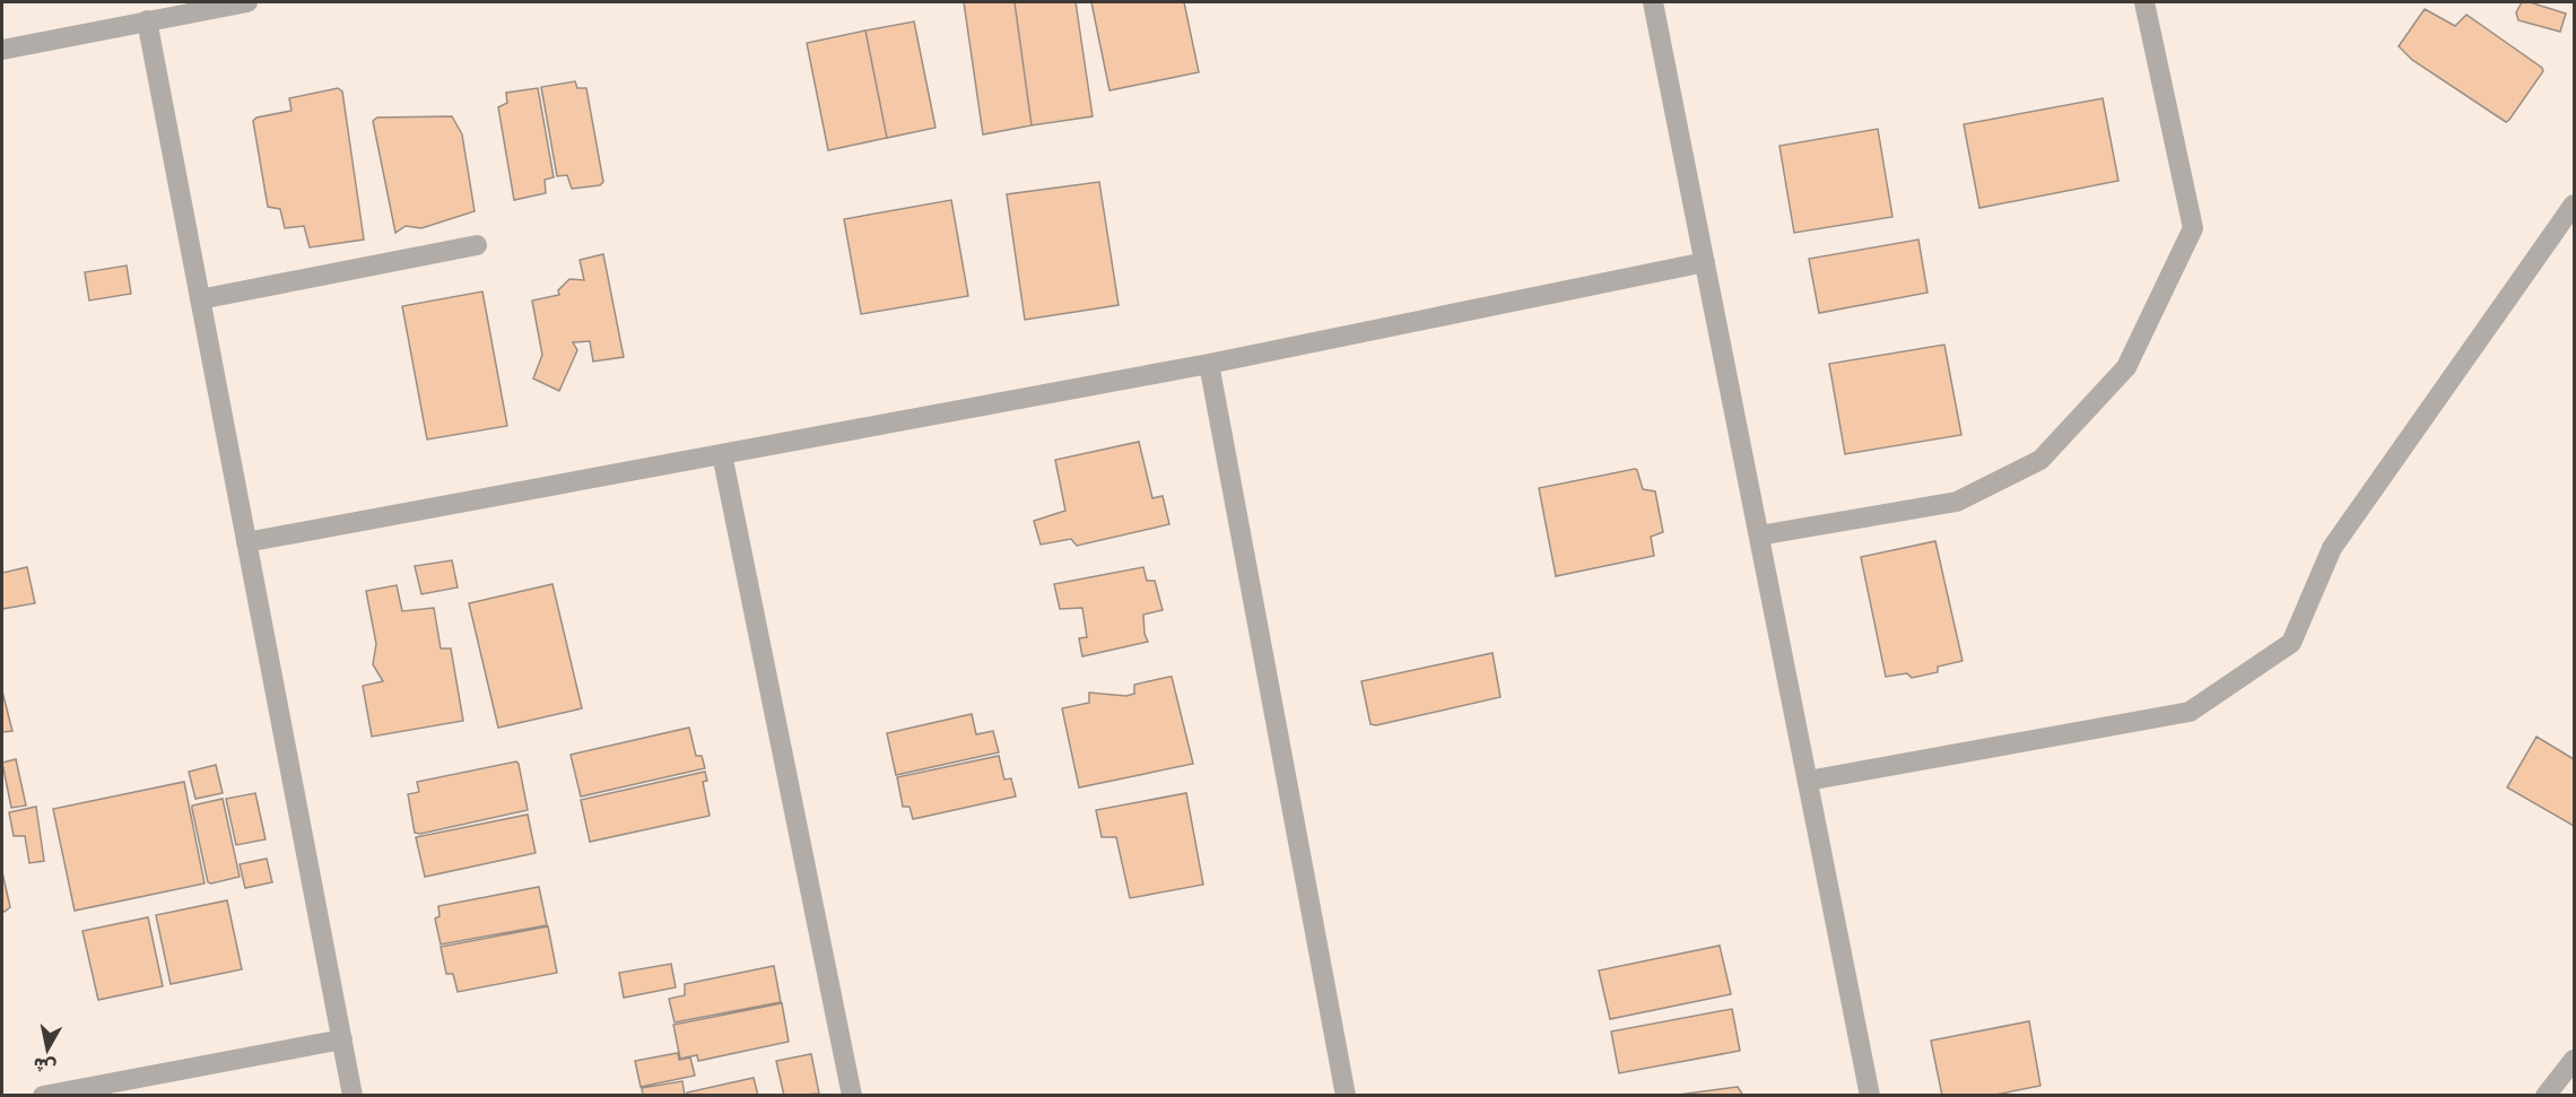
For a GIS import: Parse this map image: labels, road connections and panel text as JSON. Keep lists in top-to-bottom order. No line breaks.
{"north":"bottom"}
